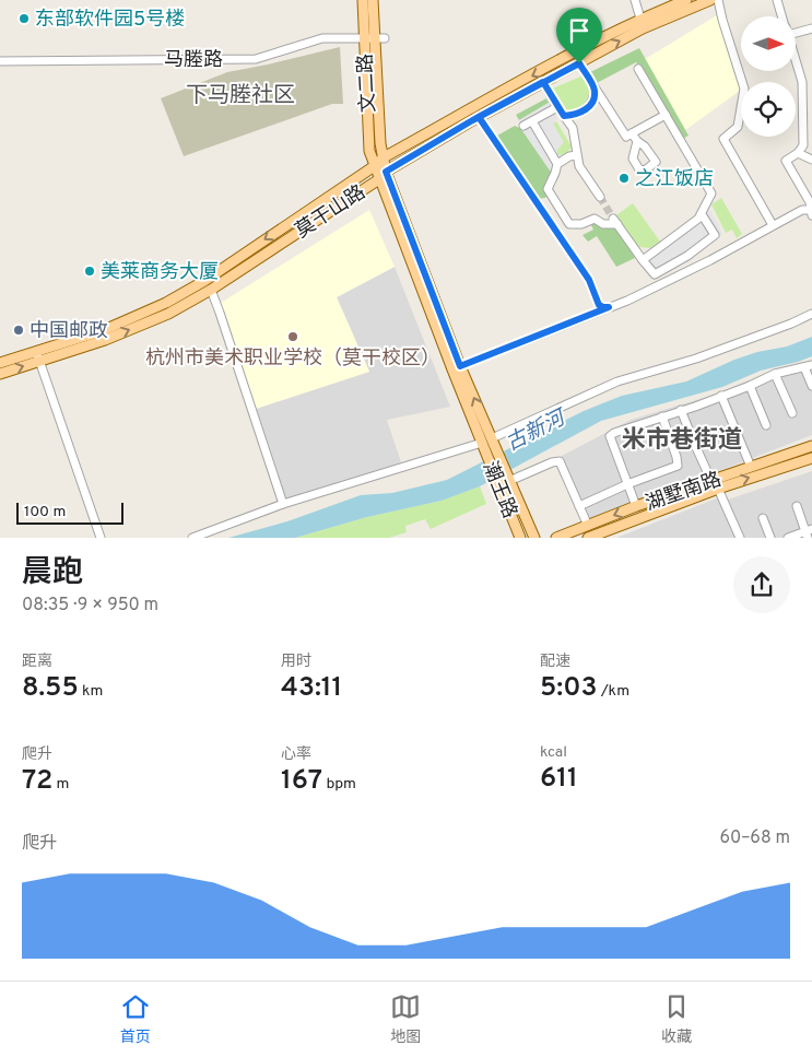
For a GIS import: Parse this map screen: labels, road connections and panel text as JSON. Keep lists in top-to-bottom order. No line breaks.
{"streets":{"main road":["文二路","莫干山路","潮王路","湖墅南路"],"street":["马塍路"]},"crossings":[["马塍路","文二路"],["文二路","莫干山路"],["文二路","潮王路"],["莫干山路","潮王路"]],"districts":["下马塍社区","米市巷街道"],"water":["古新河"],"places":["东部软件园5号楼","之江饭店","美莱商务大厦","中国邮政","杭州市美术职业学校（莫干校区）"],"scale_bar":"100 m","north":"right","page":{"scale":"100 m","heading":["晨跑","08:35 · 9 × 950 m"],"stats":[["距离","8.55 km"],["用时","43:11"],["配速","5:03 /km"],["爬升","72 m"],["心率","167 bpm"],["kcal","611"]],"chart":["爬升","60–68 m"],"tabs":["首页","地图","收藏"]}}
